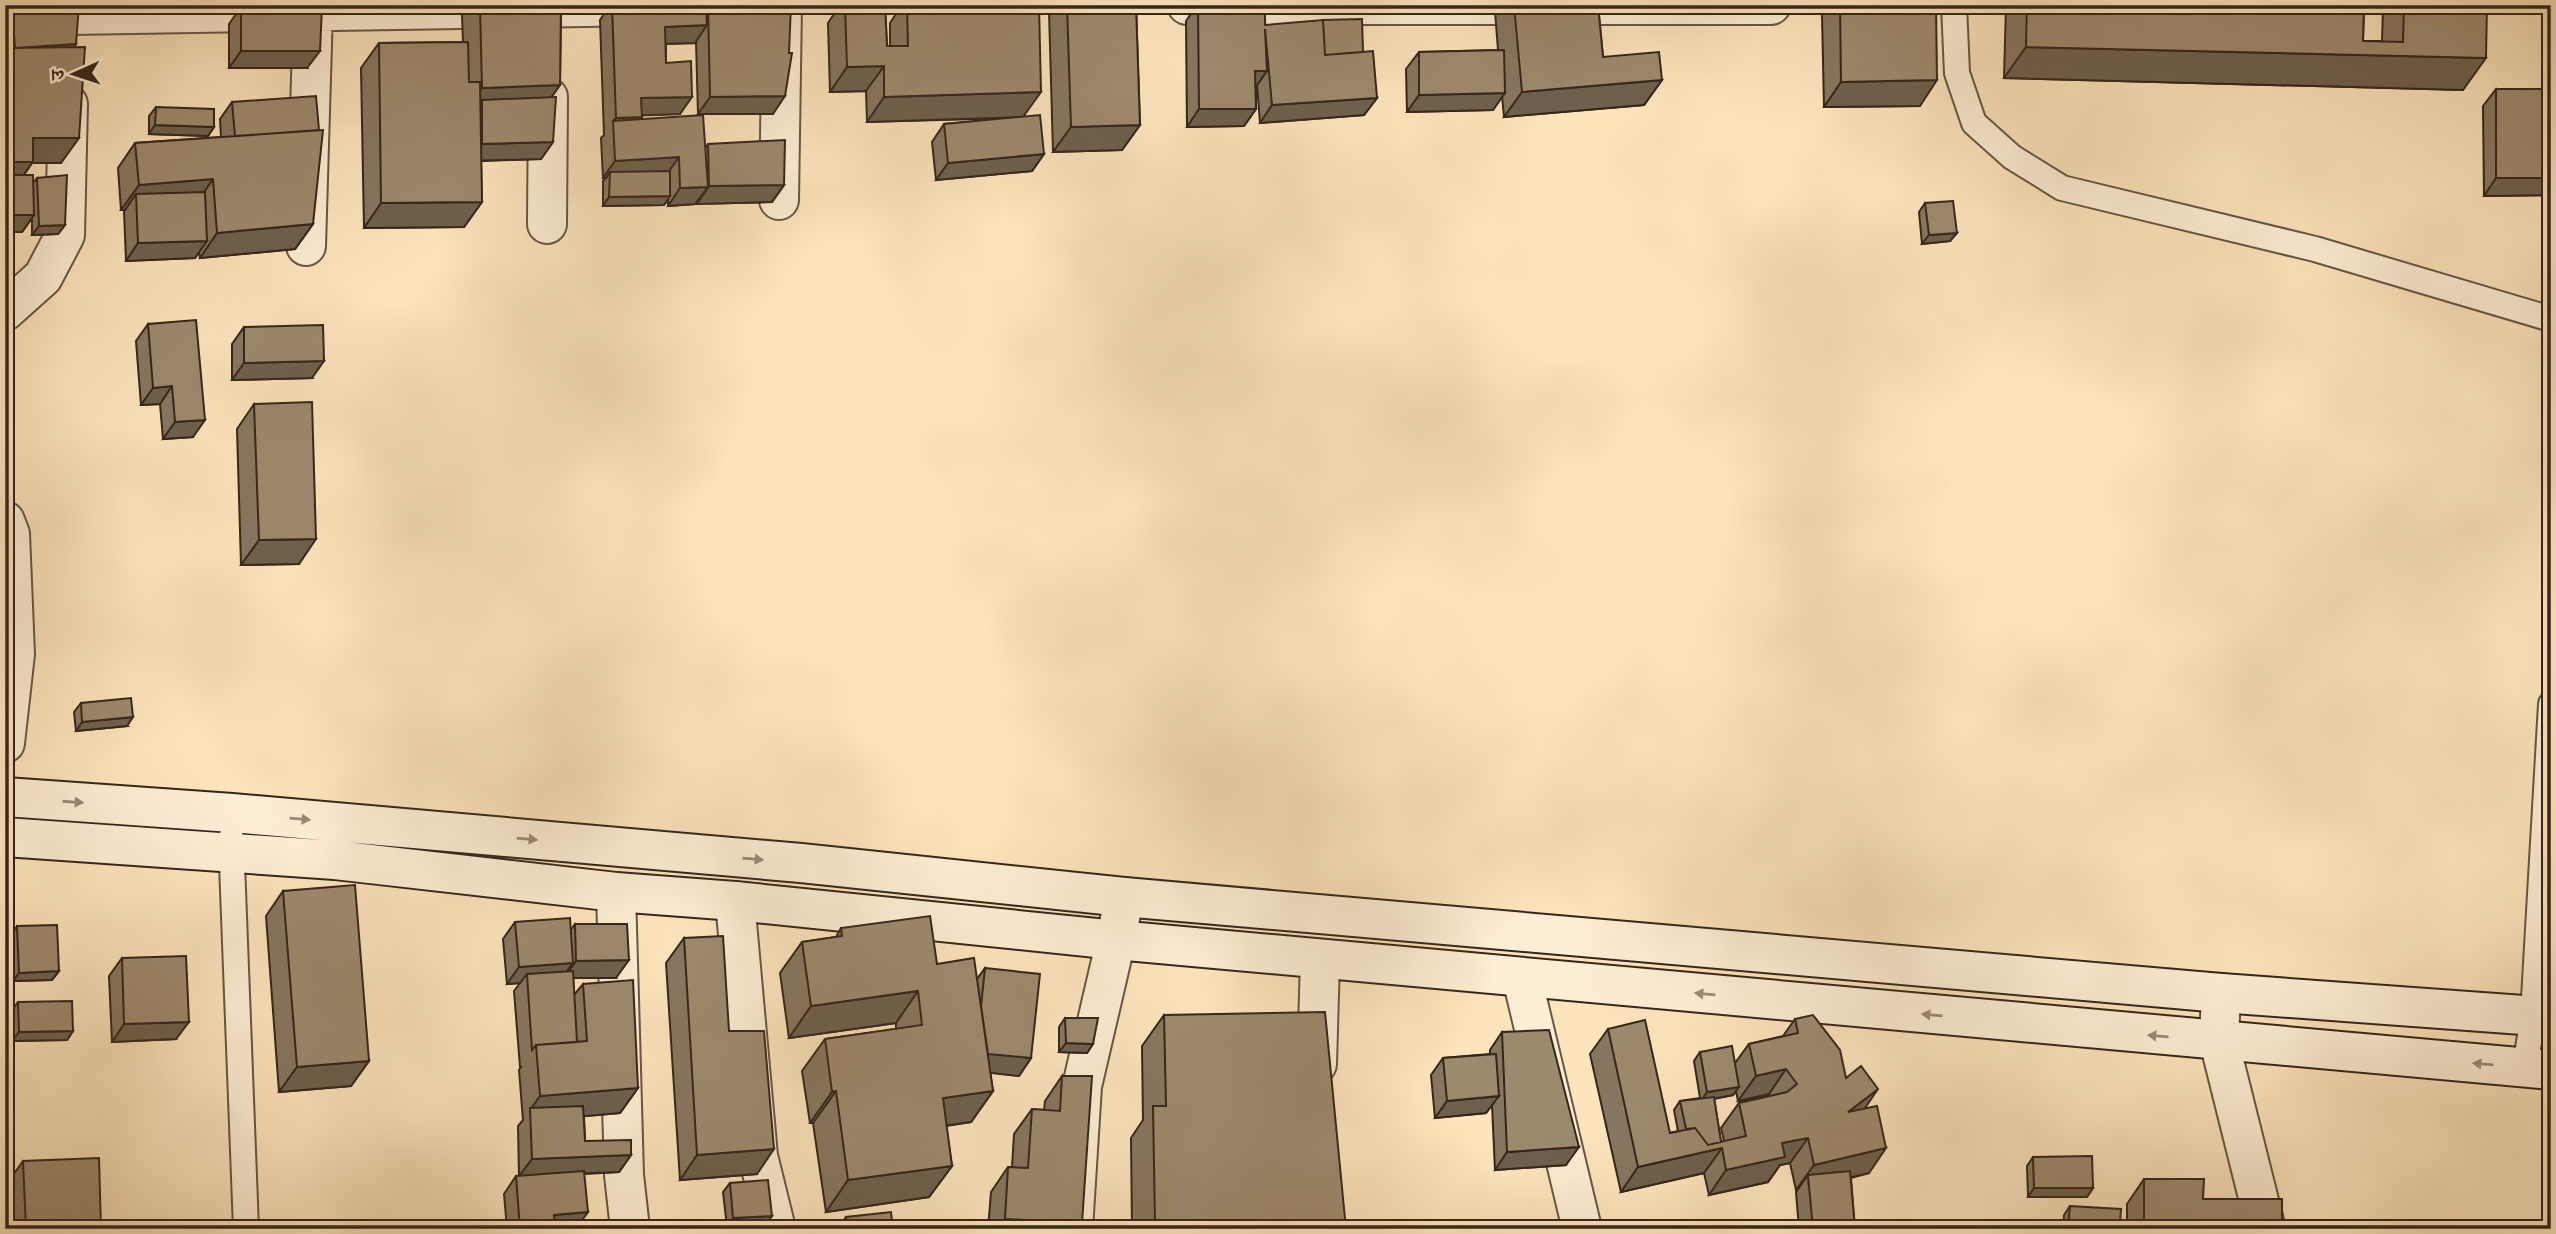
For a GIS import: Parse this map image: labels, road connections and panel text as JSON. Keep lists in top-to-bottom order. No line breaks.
{"north":"left"}
